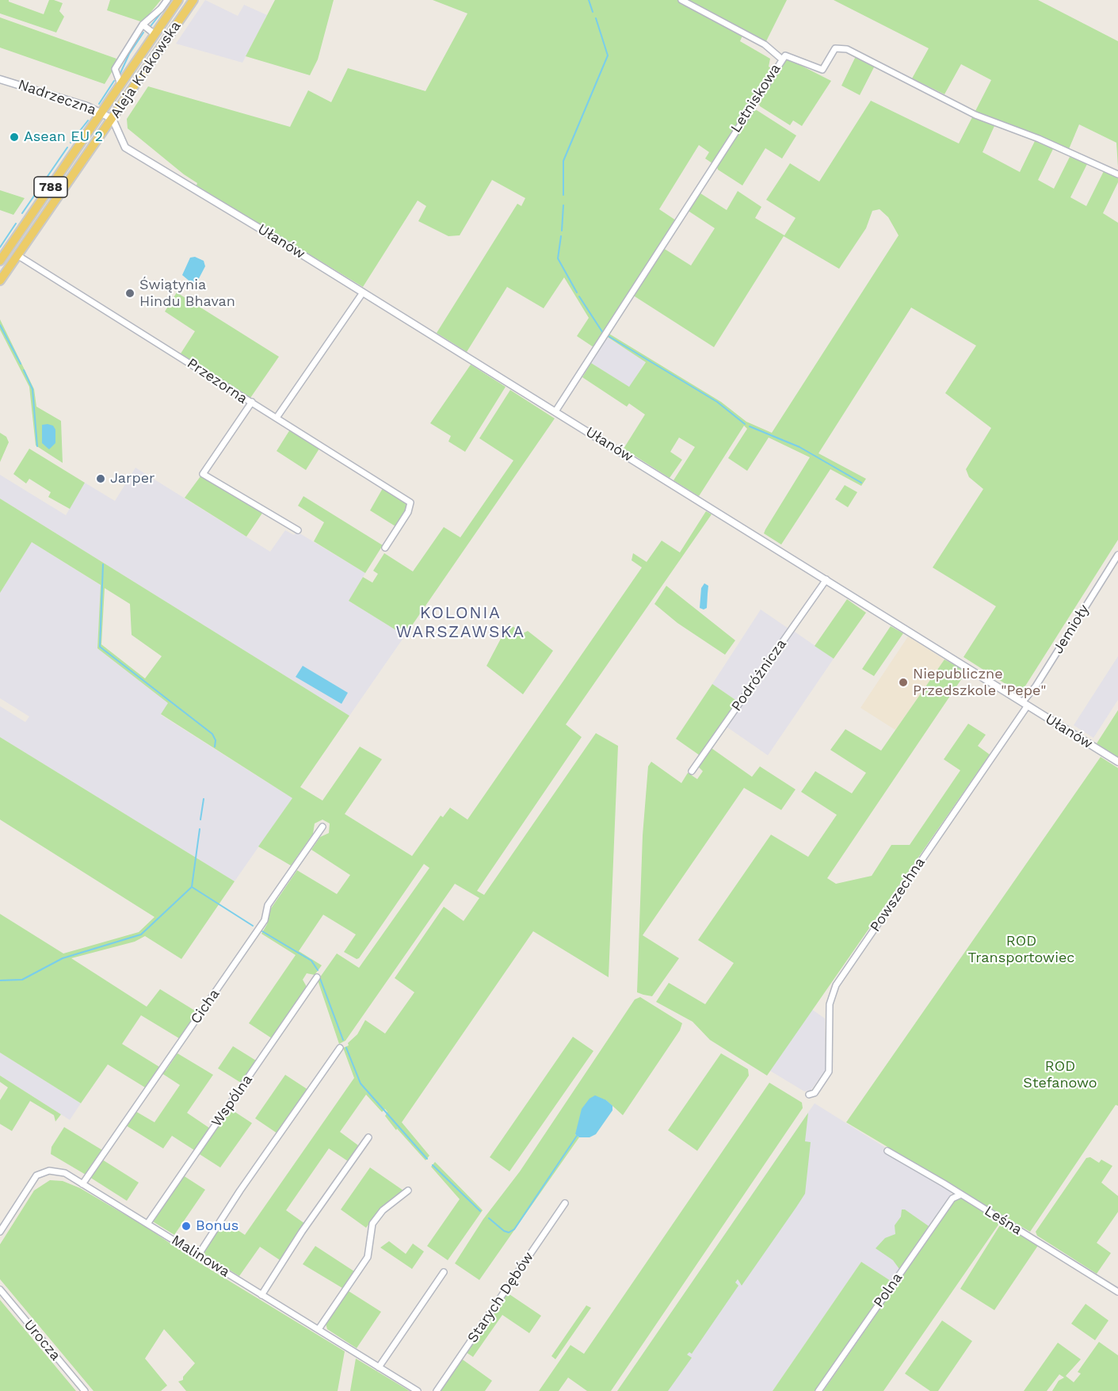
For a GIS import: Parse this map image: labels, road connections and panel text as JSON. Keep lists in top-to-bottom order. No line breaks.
{"streets":{"main road":["Aleja Krakowska","788"],"street":["Nadrzeczna","Letniskowa","Ułanów","Przezorna","Jemioły","Podróżnicza","Powszechna","Cicha","Wspólna","Leśna","Malinowa","Polna","Starych Dębów","Urocza"]},"crossings":[["Aleja Krakowska","Nadrzeczna"],["Aleja Krakowska","Ułanów"],["Aleja Krakowska","Przezorna"],["Nadrzeczna","Ułanów"],["Letniskowa","Ułanów"],["Ułanów","Jemioły"],["Ułanów","Podróżnicza"],["Ułanów","Powszechna"],["Jemioły","Powszechna"],["Cicha","Malinowa"],["Wspólna","Malinowa"],["Leśna","Polna"]],"districts":["KOLONIA WARSZAWSKA"],"parks":["ROD Transportowiec","ROD Stefanowo"],"places":["Asean EU 2","Świątynia Hindu Bhavan","Jarper","Niepubliczne Przedszkole \"Pepe\"","Bonus"]}
